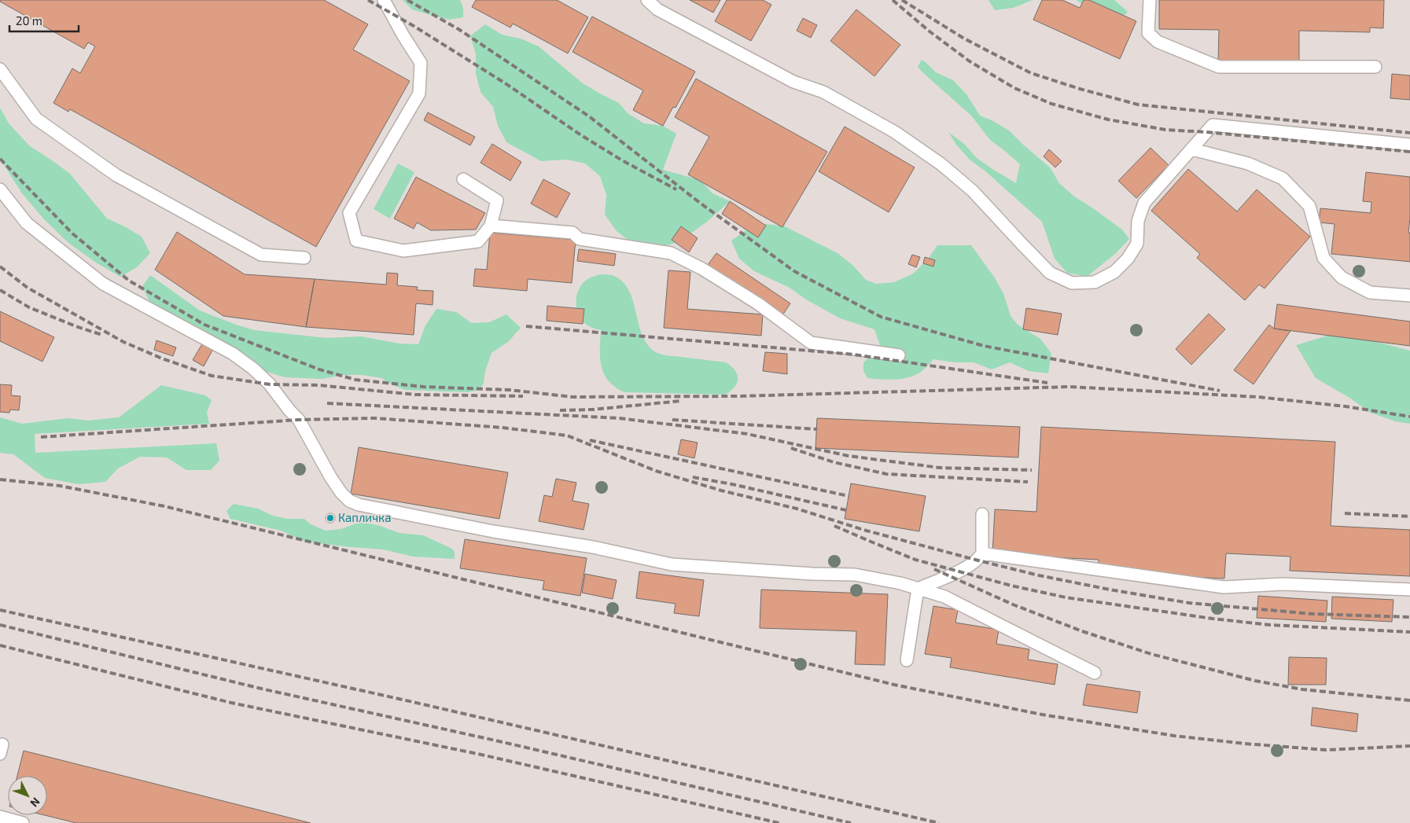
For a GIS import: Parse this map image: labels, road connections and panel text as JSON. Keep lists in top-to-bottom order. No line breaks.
{"places":["Капличка"],"scale_bar":"20 m","north":"bottom right"}
